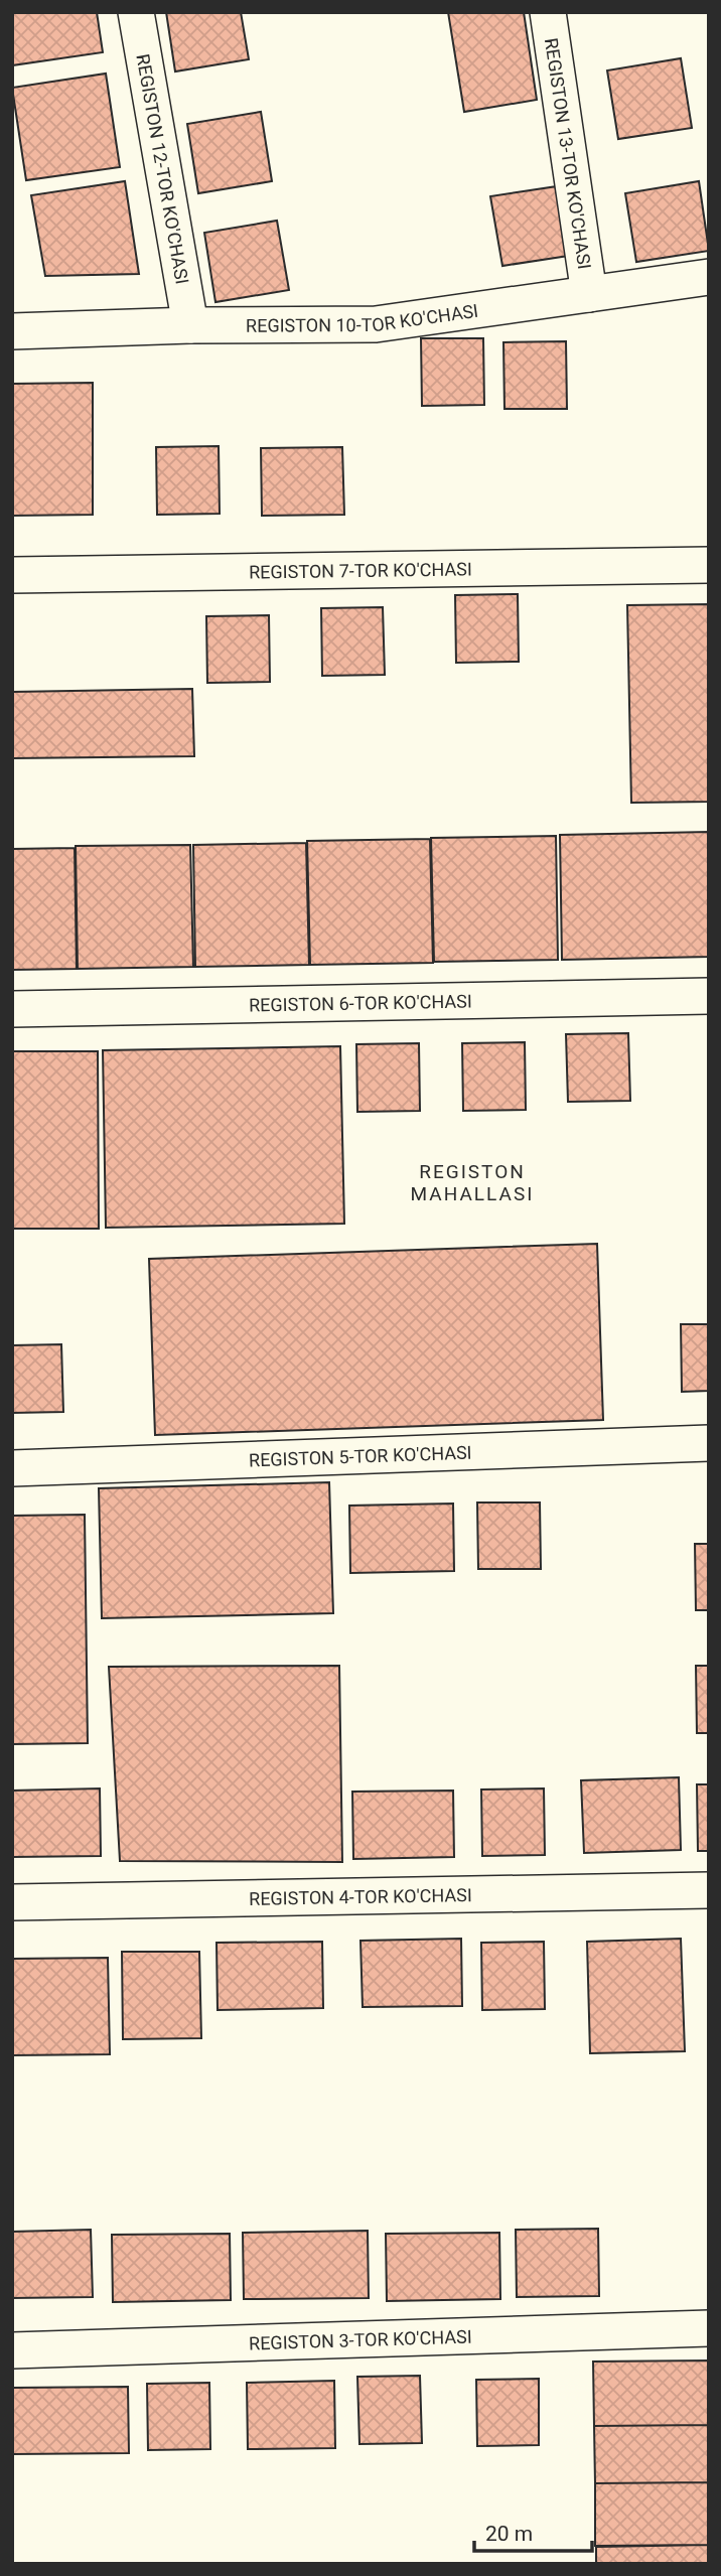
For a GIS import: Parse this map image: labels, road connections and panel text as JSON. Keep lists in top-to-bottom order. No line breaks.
{"streets":{"street":["REGISTON 13-TOR KO'CHASI","REGISTON 12-TOR KO'CHASI","REGISTON 10-TOR KO'CHASI","REGISTON 7-TOR KO'CHASI","REGISTON 6-TOR KO'CHASI","REGISTON 5-TOR KO'CHASI","REGISTON 4-TOR KO'CHASI","REGISTON 3-TOR KO'CHASI"]},"crossings":[["REGISTON 13-TOR KO'CHASI","REGISTON 10-TOR KO'CHASI"],["REGISTON 12-TOR KO'CHASI","REGISTON 10-TOR KO'CHASI"]],"districts":["REGISTON MAHALLASI"],"scale_bar":"20 m"}
